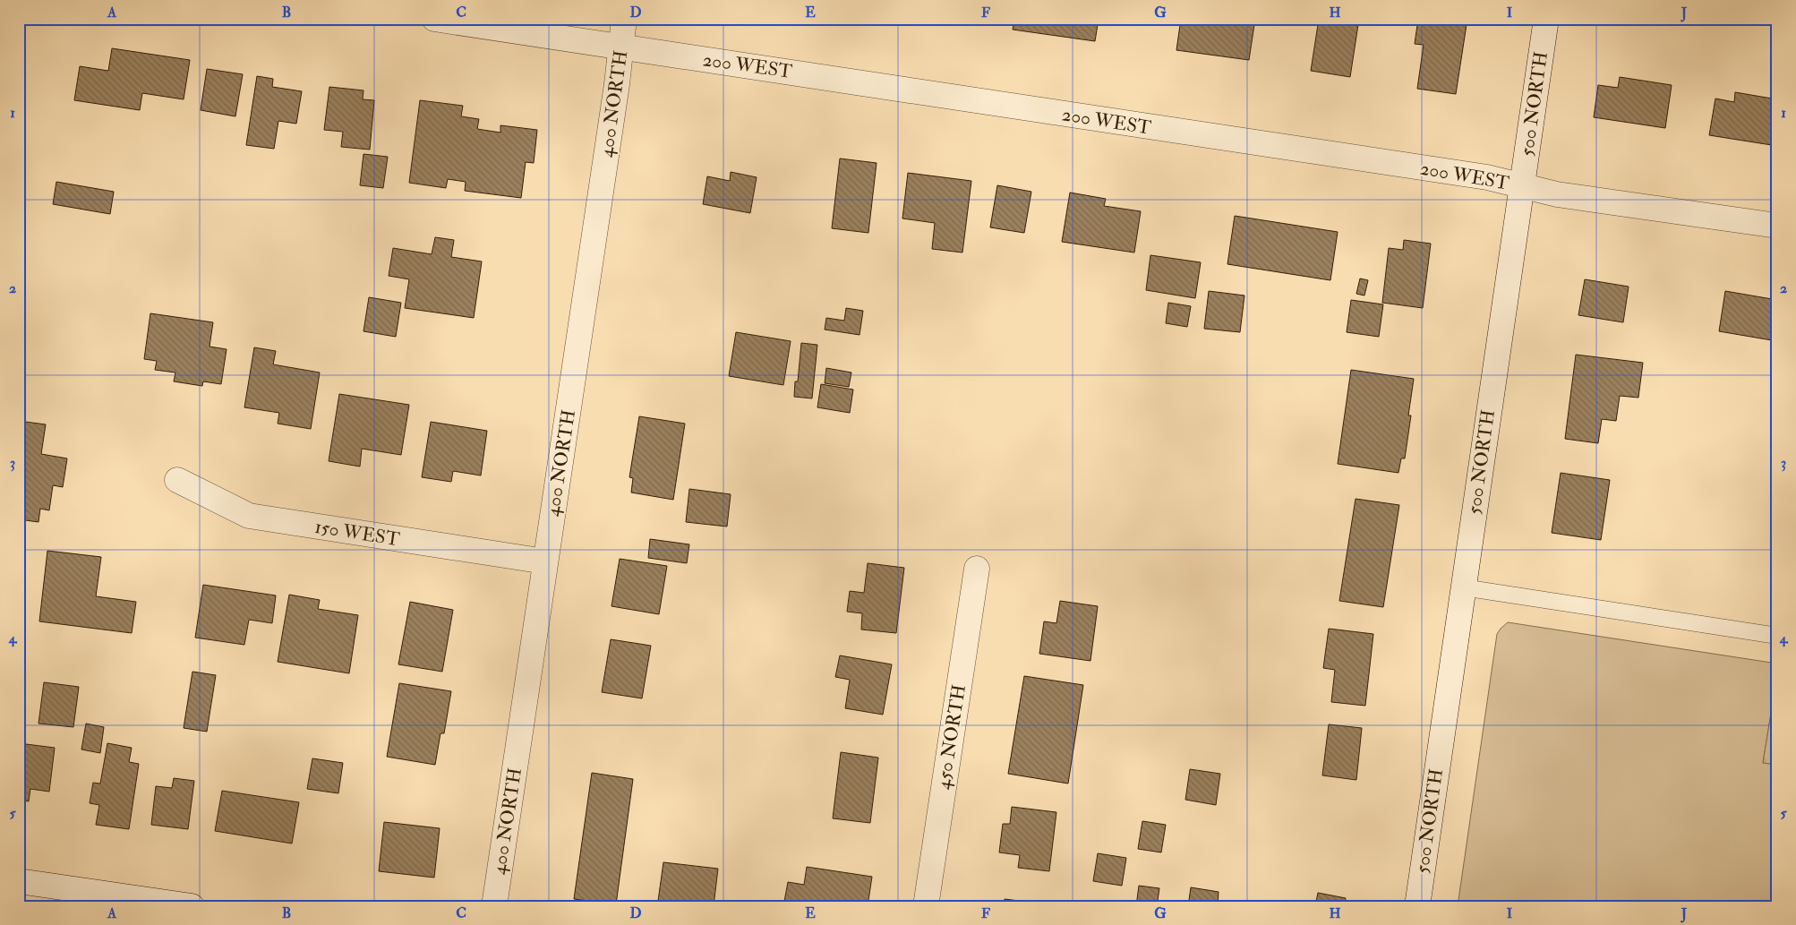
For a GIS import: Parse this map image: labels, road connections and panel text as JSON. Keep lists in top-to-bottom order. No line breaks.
{"streets":{"street":["200 WEST","400 NORTH","500 NORTH","150 WEST","450 NORTH"]},"crossings":[["200 WEST","400 NORTH"],["200 WEST","500 NORTH"],["400 NORTH","150 WEST"]],"grid":{"columns":["A","B","C","D","E","F","G","H","I","J"],"rows":["1","2","3","4","5"]}}
